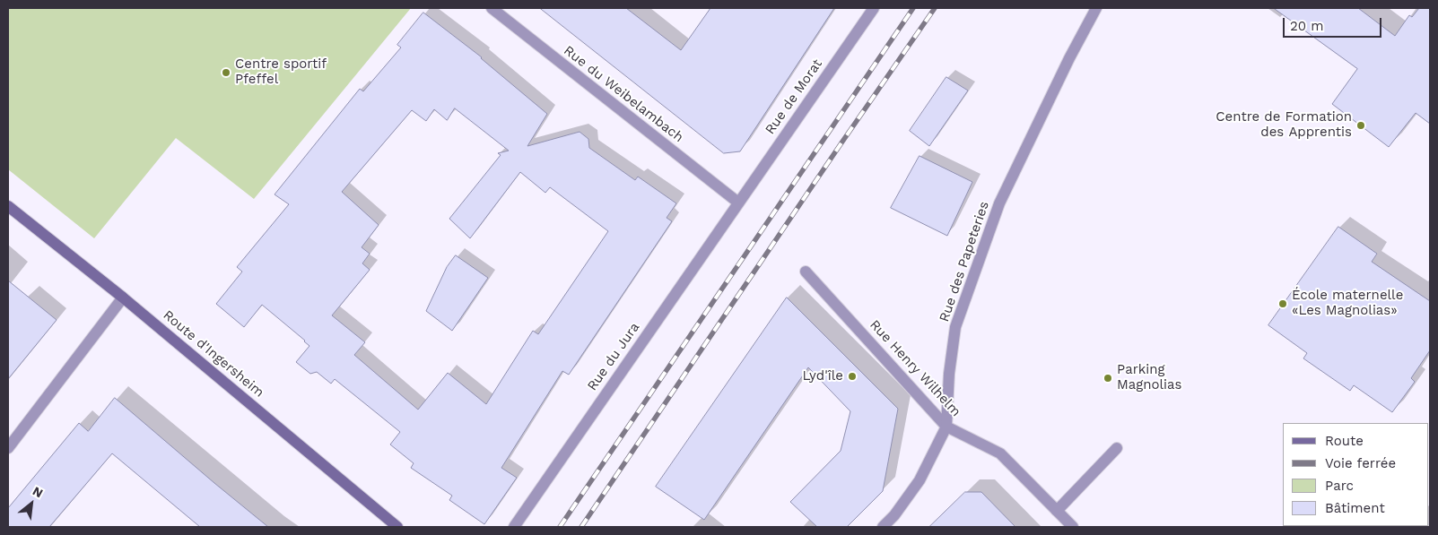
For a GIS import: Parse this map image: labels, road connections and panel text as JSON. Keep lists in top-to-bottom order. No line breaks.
{"streets":{"main road":["Route d'Ingersheim"],"street":["Rue du Weibelambach","Rue de Morat","Rue des Papeteries","Rue du Jura","Rue Henry Wilhelm"]},"crossings":[["Rue du Weibelambach","Rue de Morat"],["Rue du Weibelambach","Rue du Jura"],["Rue de Morat","Rue du Jura"],["Rue des Papeteries","Rue Henry Wilhelm"]],"places":["Centre sportif Pfeffel","Centre de Formation des Apprentis","École maternelle «Les Magnolias»","Lyd'île","Parking Magnolias"],"legend":["Route","Voie ferrée","Parc","Bâtiment"],"scale_bar":"20 m","north":"top right"}
